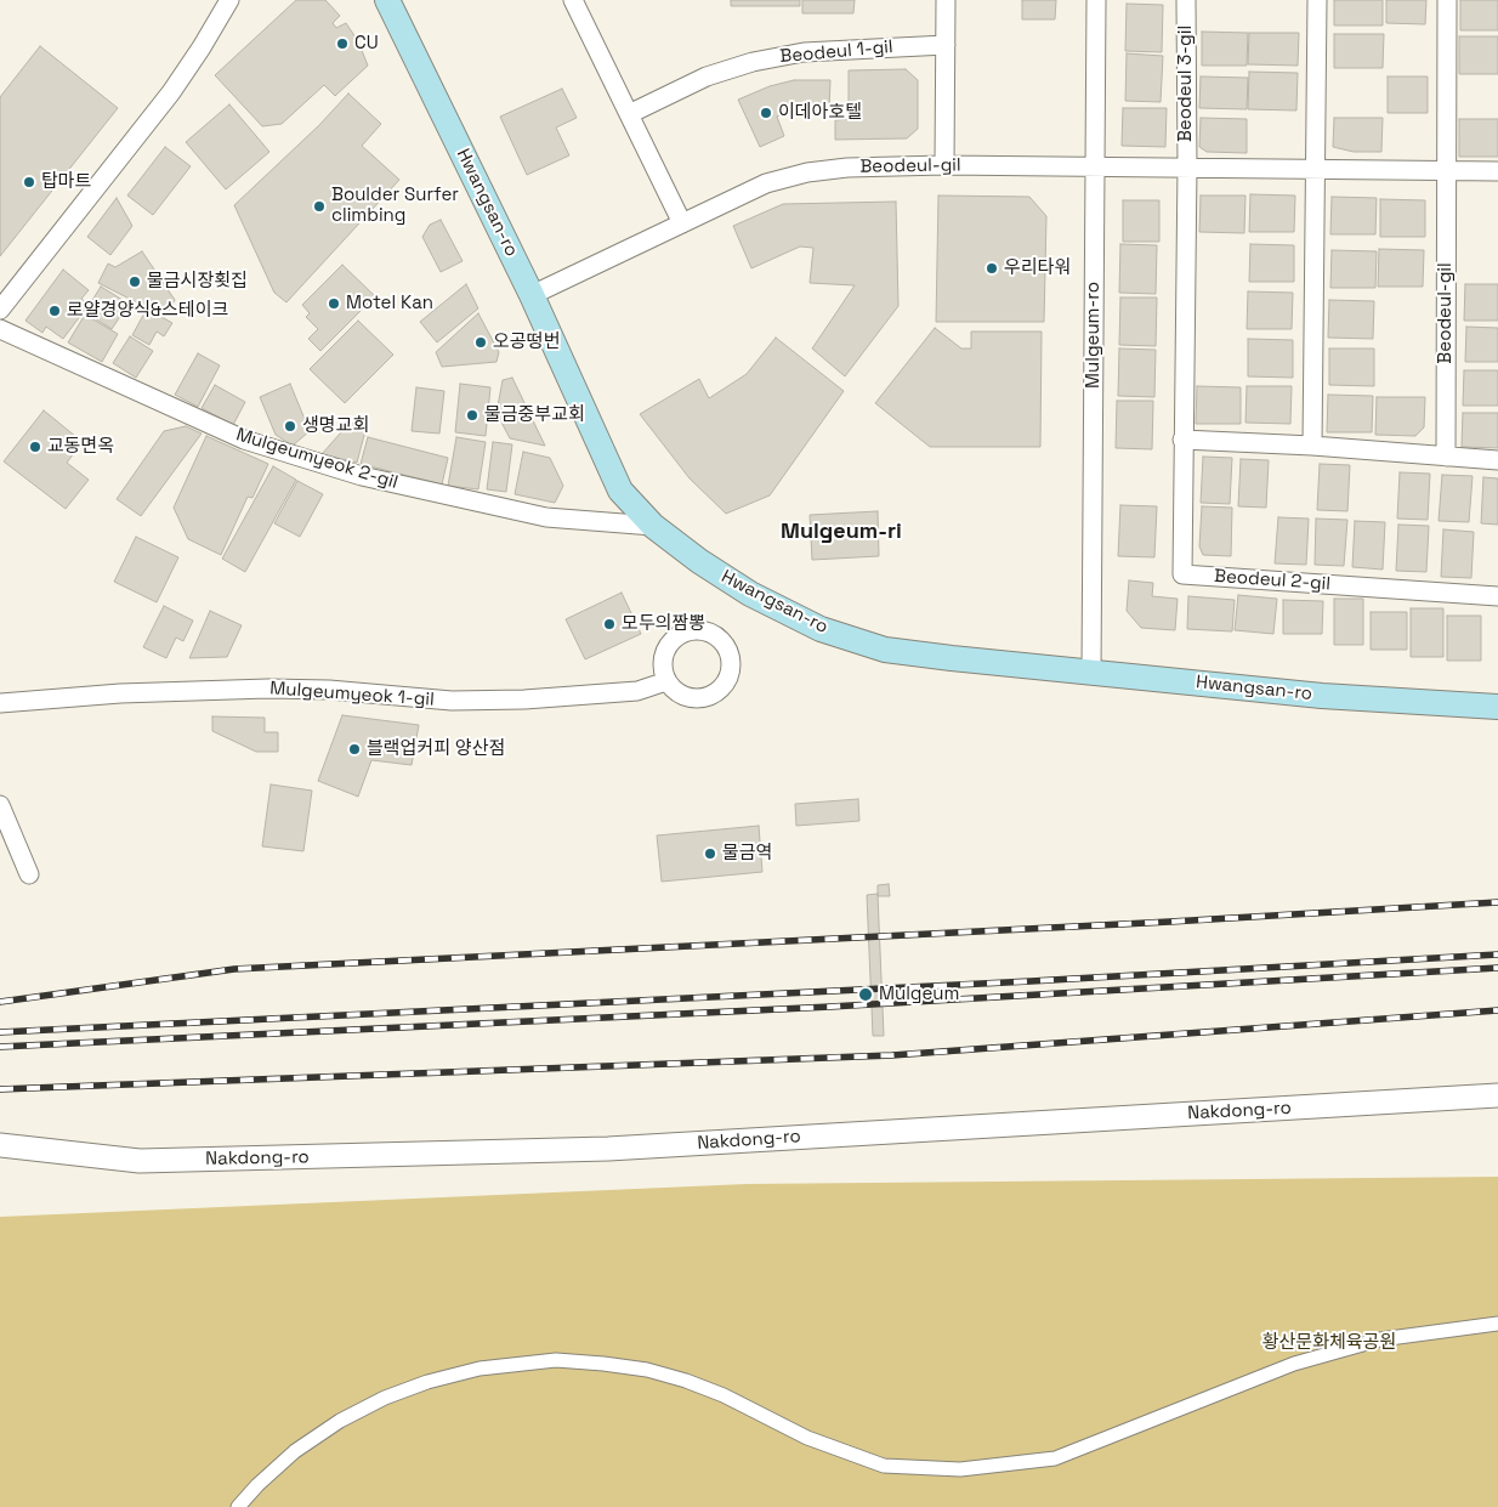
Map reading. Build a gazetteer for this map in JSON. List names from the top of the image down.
{
  "streets": {
    "main road": ["Hwangsan-ro"],
    "street": [
      "Beodeul 1-gil",
      "Beodeul 3-gil",
      "Beodeul-gil",
      "Mulgeum-ro",
      "Mulgeumyeok 2-gil",
      "Beodeul 2-gil",
      "Mulgeumyeok 1-gil",
      "Nakdong-ro"
    ]
  },
  "crossings": [
    ["Beodeul 3-gil", "Beodeul-gil"],
    ["Beodeul 3-gil", "Beodeul 2-gil"],
    ["Beodeul-gil", "Hwangsan-ro"],
    ["Beodeul-gil", "Mulgeum-ro"],
    ["Beodeul-gil", "Beodeul 2-gil"],
    ["Hwangsan-ro", "Mulgeum-ro"],
    ["Hwangsan-ro", "Mulgeumyeok 2-gil"]
  ],
  "districts": ["Mulgeum-ri"],
  "parks": ["황산문화체육공원"],
  "places": [
    "CU",
    "이데아호텔",
    "탑마트",
    "Boulder Surfer climbing",
    "우리타워",
    "물금시장횟집",
    "Motel Kan",
    "로얄경양식&스테이크",
    "오공떵번",
    "물금중부교회",
    "생명교회",
    "교동면옥",
    "모두의짬뽕",
    "블랙업커피 양산점",
    "물금역",
    "Mulgeum"
  ]
}
